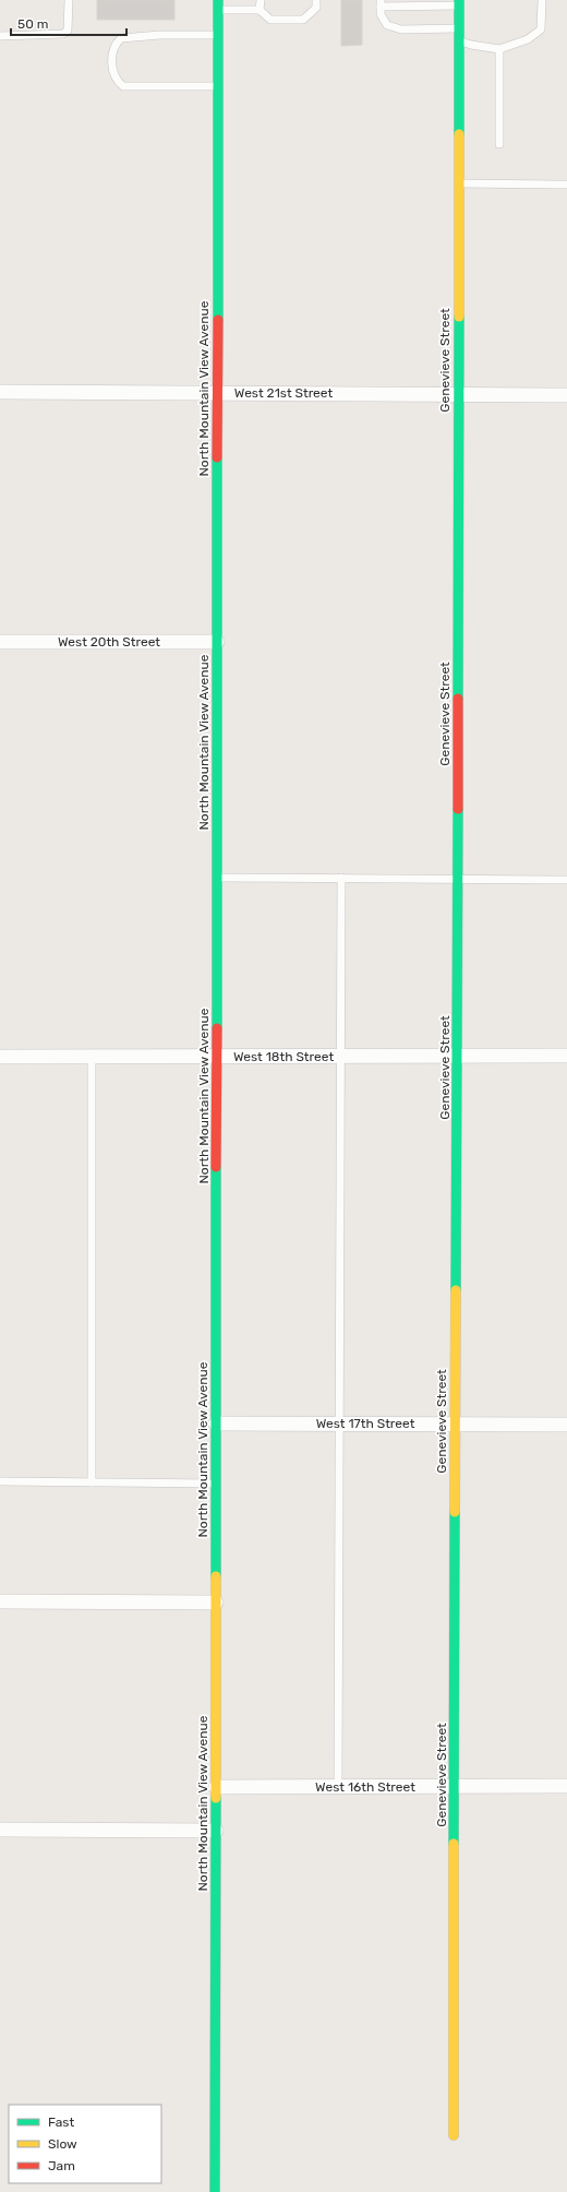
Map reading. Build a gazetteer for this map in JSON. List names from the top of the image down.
{
  "streets": {
    "street": [
      "Genevieve Street",
      "North Mountain View Avenue",
      "West 21st Street",
      "West 20th Street",
      "West 18th Street",
      "West 17th Street",
      "West 16th Street"
    ]
  },
  "crossings": [
    ["Genevieve Street", "West 21st Street"],
    ["Genevieve Street", "West 18th Street"],
    ["Genevieve Street", "West 17th Street"],
    ["Genevieve Street", "West 16th Street"],
    ["North Mountain View Avenue", "West 21st Street"],
    ["North Mountain View Avenue", "West 20th Street"],
    ["North Mountain View Avenue", "West 18th Street"],
    ["North Mountain View Avenue", "West 17th Street"],
    ["North Mountain View Avenue", "West 16th Street"]
  ],
  "legend": ["Fast", "Slow", "Jam"],
  "scale_bar": "50 m"
}
